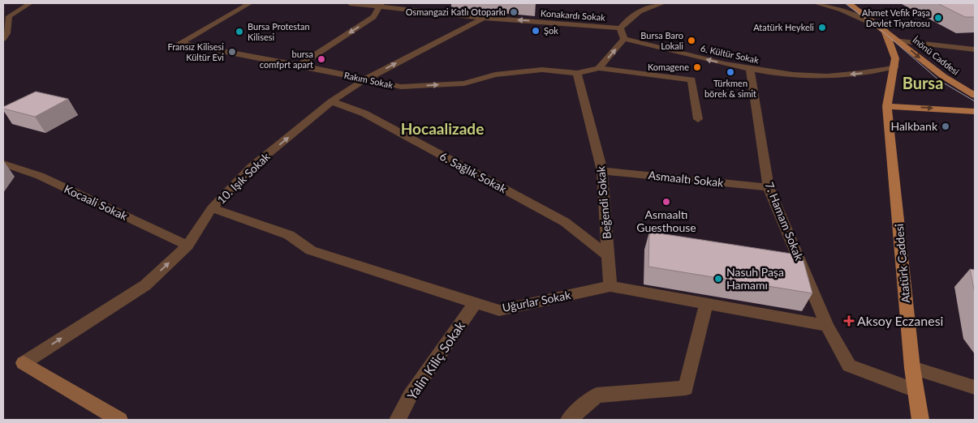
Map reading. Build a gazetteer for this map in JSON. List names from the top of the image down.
{
  "streets": {
    "main road": ["İnönü Caddesi", "Atatürk Caddesi"],
    "street": [
      "Konakardı Sokak",
      "6. Kültür Sokak",
      "Rakım Sokak",
      "6. Sağlık Sokak",
      "10. Işık Sokak",
      "Asmaaltı Sokak",
      "Kocaali Sokak",
      "Beğendi Sokak",
      "7. Hamam Sokak",
      "Uğurlar Sokak",
      "Yalin Kiliç Sokak"
    ]
  },
  "crossings": [
    ["Konakardı Sokak", "10. Işık Sokak"],
    ["6. Kültür Sokak", "7. Hamam Sokak"],
    ["6. Kültür Sokak", "Atatürk Caddesi"],
    ["İnönü Caddesi", "Atatürk Caddesi"],
    ["Rakım Sokak", "10. Işık Sokak"],
    ["Rakım Sokak", "Beğendi Sokak"],
    ["6. Sağlık Sokak", "10. Işık Sokak"],
    ["6. Sağlık Sokak", "Beğendi Sokak"],
    ["10. Işık Sokak", "Kocaali Sokak"],
    ["10. Işık Sokak", "Uğurlar Sokak"],
    ["Asmaaltı Sokak", "Beğendi Sokak"],
    ["Asmaaltı Sokak", "7. Hamam Sokak"],
    ["Beğendi Sokak", "Uğurlar Sokak"],
    ["7. Hamam Sokak", "Atatürk Caddesi"],
    ["7. Hamam Sokak", "Uğurlar Sokak"],
    ["Uğurlar Sokak", "Yalin Kiliç Sokak"]
  ],
  "one_way": [
    "Konakardı Sokak",
    "6. Kültür Sokak",
    "İnönü Caddesi",
    "10. Işık Sokak"
  ],
  "districts": ["Bursa", "Hocaalizade"],
  "places": {
    "other": [
      "Osmangazi Katlı Otoparkı",
      "Ahmet Vefik Paşa Devlet Tiyatrosu",
      "Atatürk Heykeli",
      "Şok",
      "Bursa Protestan Kilisesi",
      "Bursa Baro Lokali",
      "Fransız Kilisesi Kültür Evi",
      "bursa comfprt apart",
      "Komagene",
      "Türkmen börek & simit",
      "Halkbank",
      "Asmaaltı Guesthouse",
      "Nasuh Paşa Hamamı"
    ],
    "health": ["Aksoy Eczanesi"]
  }
}
